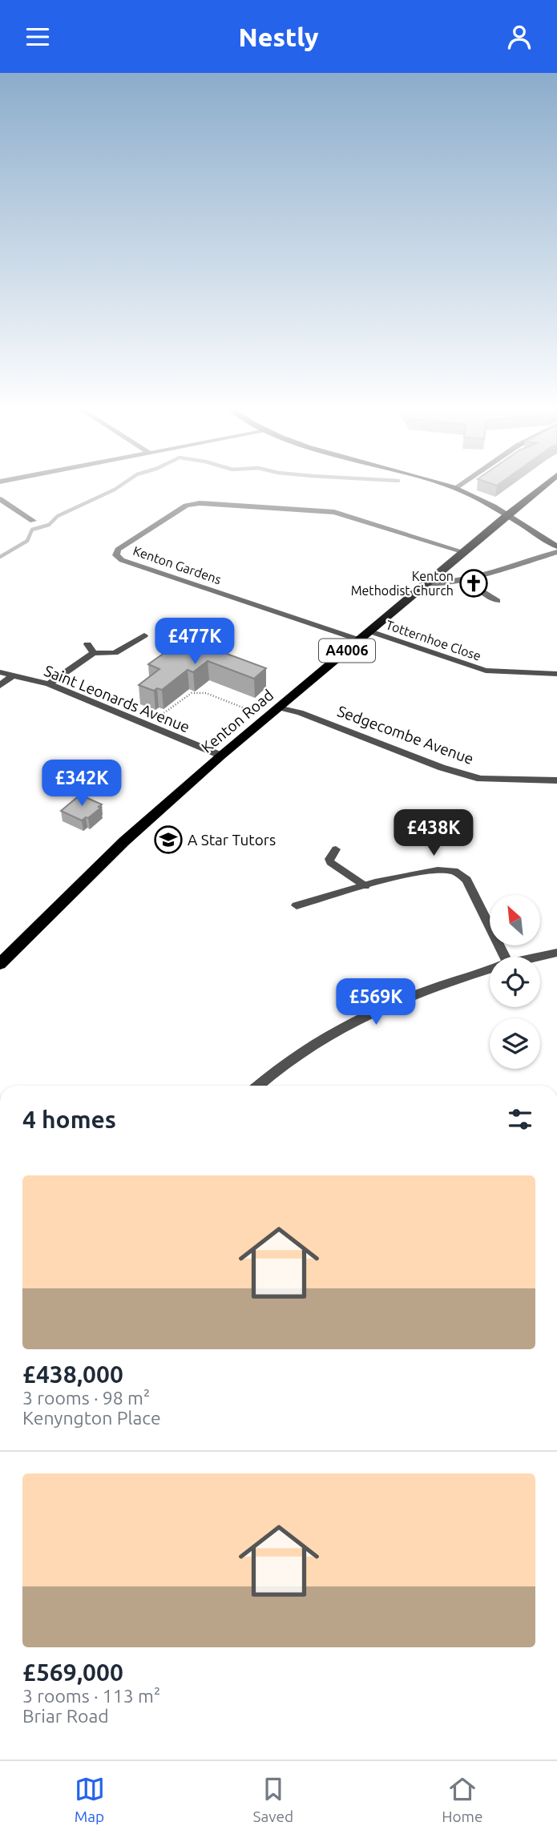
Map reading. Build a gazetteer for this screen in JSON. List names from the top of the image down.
{
  "streets": {
    "main road": ["A4006", "Kenton Road"],
    "street": [
      "Kenton Gardens",
      "Totternhoe Close",
      "Saint Leonards Avenue",
      "Sedgecombe Avenue"
    ]
  },
  "crossings": [
    ["Kenton Gardens", "Kenton Road"],
    ["Totternhoe Close", "Kenton Road"],
    ["A4006", "Kenton Road"],
    ["Saint Leonards Avenue", "Kenton Road"],
    ["Kenton Road", "Sedgecombe Avenue"]
  ],
  "places": {
    "church": ["Kenton Methodist Church"],
    "school or university": ["A Star Tutors"]
  },
  "north": "top left",
  "page": {
    "header": "Nestly",
    "price": [
      "£477K",
      "£342K",
      "£438K",
      "£569K"
    ],
    "heading": "4 homes",
    "list": [
      {
        "name": "£438,000",
        "note": "3 rooms · 98 m² · Kenyngton Place"
      },
      {
        "name": "£569,000",
        "note": "3 rooms · 113 m² · Briar Road"
      }
    ],
    "tabs": ["Map", "Saved", "Home"]
  }
}
